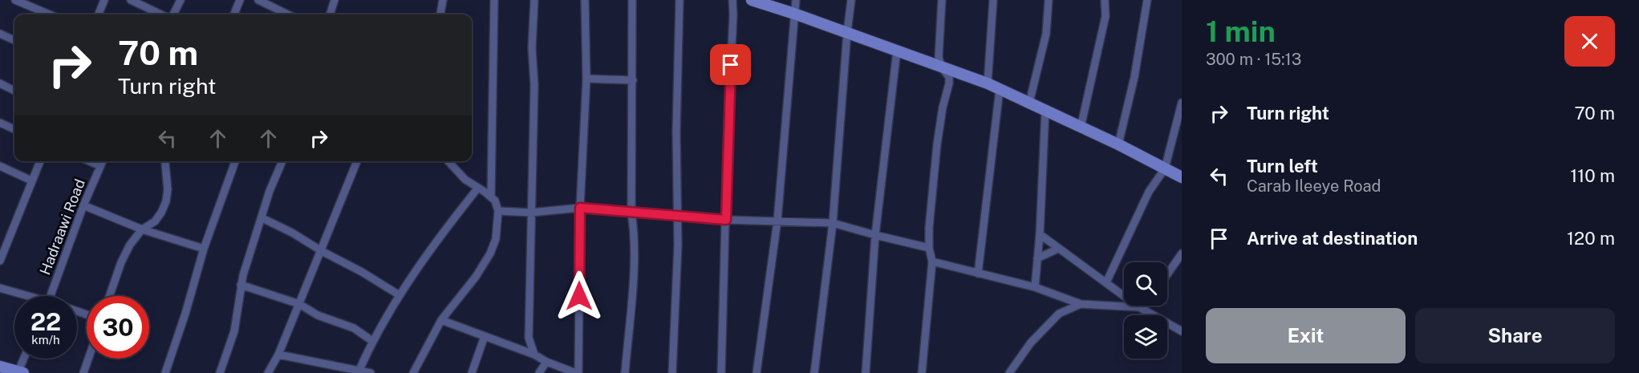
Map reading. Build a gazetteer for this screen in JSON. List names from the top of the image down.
{
  "streets": {
    "street": ["Hadraawi Road"]
  },
  "page": {
    "heading": ["1 min", "300 m · 15:13"],
    "turn": ["70 m", "Turn right"],
    "list": [
      {
        "name": "Turn right",
        "value": "70 m"
      },
      {
        "name": "Turn left",
        "note": "Carab Ileeye Road",
        "value": "110 m"
      },
      {
        "name": "Arrive at destination",
        "value": "120 m"
      }
    ],
    "speed": "22 km/h",
    "limit": "30",
    "buttons": ["Exit", "Share"]
  }
}
